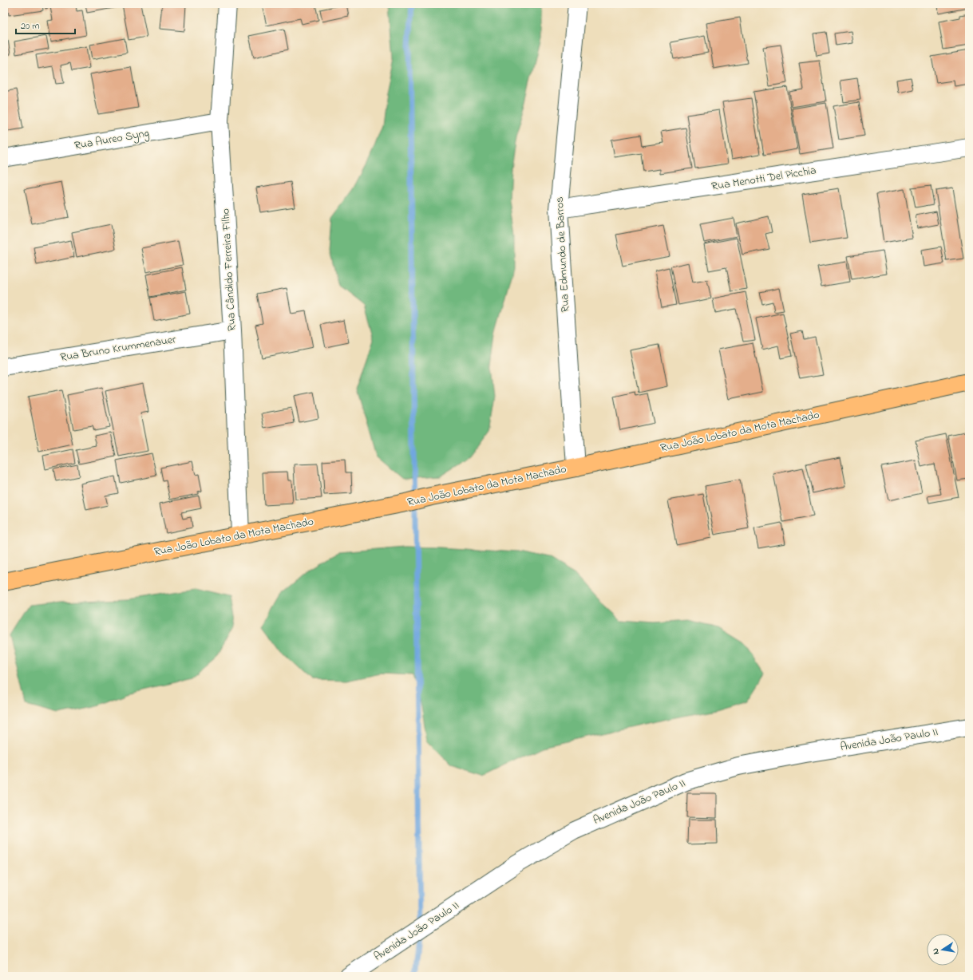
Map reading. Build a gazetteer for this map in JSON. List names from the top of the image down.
{
  "streets": {
    "main road": ["Rua João Lobato da Mota Machado"],
    "street": [
      "Rua Aureo Syng",
      "Rua Menotti Del Picchia",
      "Rua Edmundo de Barros",
      "Rua Cândido Ferreira Filho",
      "Rua Bruno Krummenauer",
      "Avenida João Paulo II"
    ]
  },
  "crossings": [
    ["Rua Aureo Syng", "Rua Cândido Ferreira Filho"],
    ["Rua Menotti Del Picchia", "Rua Edmundo de Barros"],
    ["Rua Edmundo de Barros", "Rua João Lobato da Mota Machado"],
    ["Rua Cândido Ferreira Filho", "Rua Bruno Krummenauer"],
    ["Rua Cândido Ferreira Filho", "Rua João Lobato da Mota Machado"]
  ],
  "scale_bar": "20 m",
  "north": "left"
}
